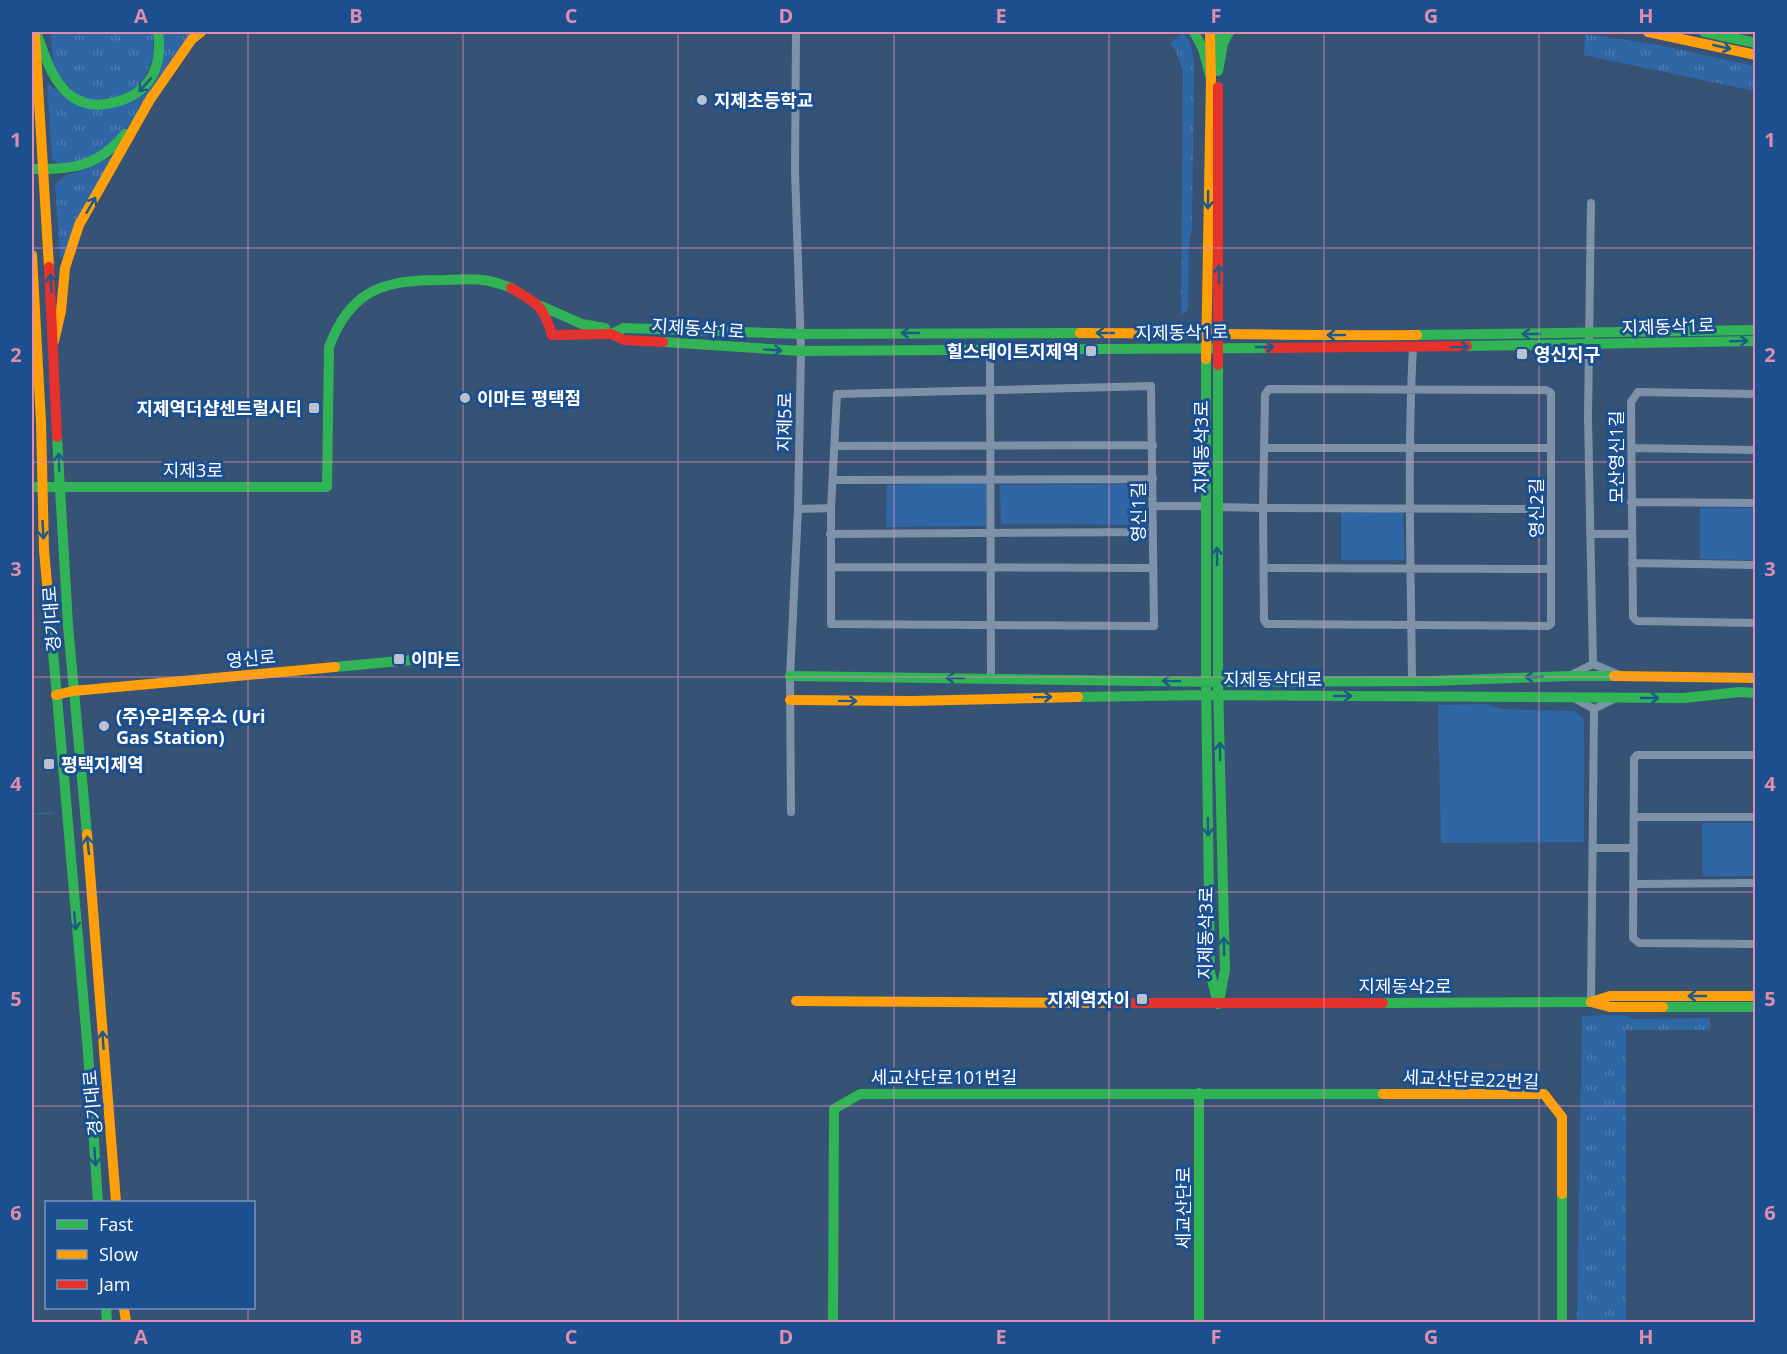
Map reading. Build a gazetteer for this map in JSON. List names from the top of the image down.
{
  "streets": {
    "main road": [
      "지제동삭1로",
      "지제동삭3로",
      "지제3로",
      "경기대로",
      "영신로",
      "지제동삭대로",
      "지제동삭2로",
      "세교산단로101번길",
      "세교산단로22번길",
      "세교산단로"
    ],
    "street": [
      "지제5로",
      "모산영신1길",
      "영신2길",
      "영신1길"
    ]
  },
  "crossings": [
    ["지제동삭1로", "지제5로"],
    ["지제동삭1로", "지제동삭3로"],
    ["지제동삭1로", "지제3로"],
    ["지제5로", "지제동삭대로"],
    ["지제동삭3로", "지제동삭대로"],
    ["지제동삭3로", "지제동삭2로"],
    ["지제3로", "경기대로"],
    ["경기대로", "영신로"],
    ["세교산단로101번길", "세교산단로22번길"],
    ["세교산단로101번길", "세교산단로"],
    ["세교산단로22번길", "세교산단로"]
  ],
  "places": {
    "other": ["지제초등학교", "이마트 평택점", "(주)우리주유소 (Uri Gas Station)"],
    "transit": [
      "힐스테이트지제역",
      "영신지구",
      "지제역더샵센트럴시티",
      "이마트",
      "평택지제역",
      "지제역자이"
    ]
  },
  "legend": ["Fast", "Slow", "Jam"],
  "grid": {
    "columns": [
      "A",
      "B",
      "C",
      "D",
      "E",
      "F",
      "G",
      "H"
    ],
    "rows": [
      "1",
      "2",
      "3",
      "4",
      "5",
      "6"
    ]
  }
}
